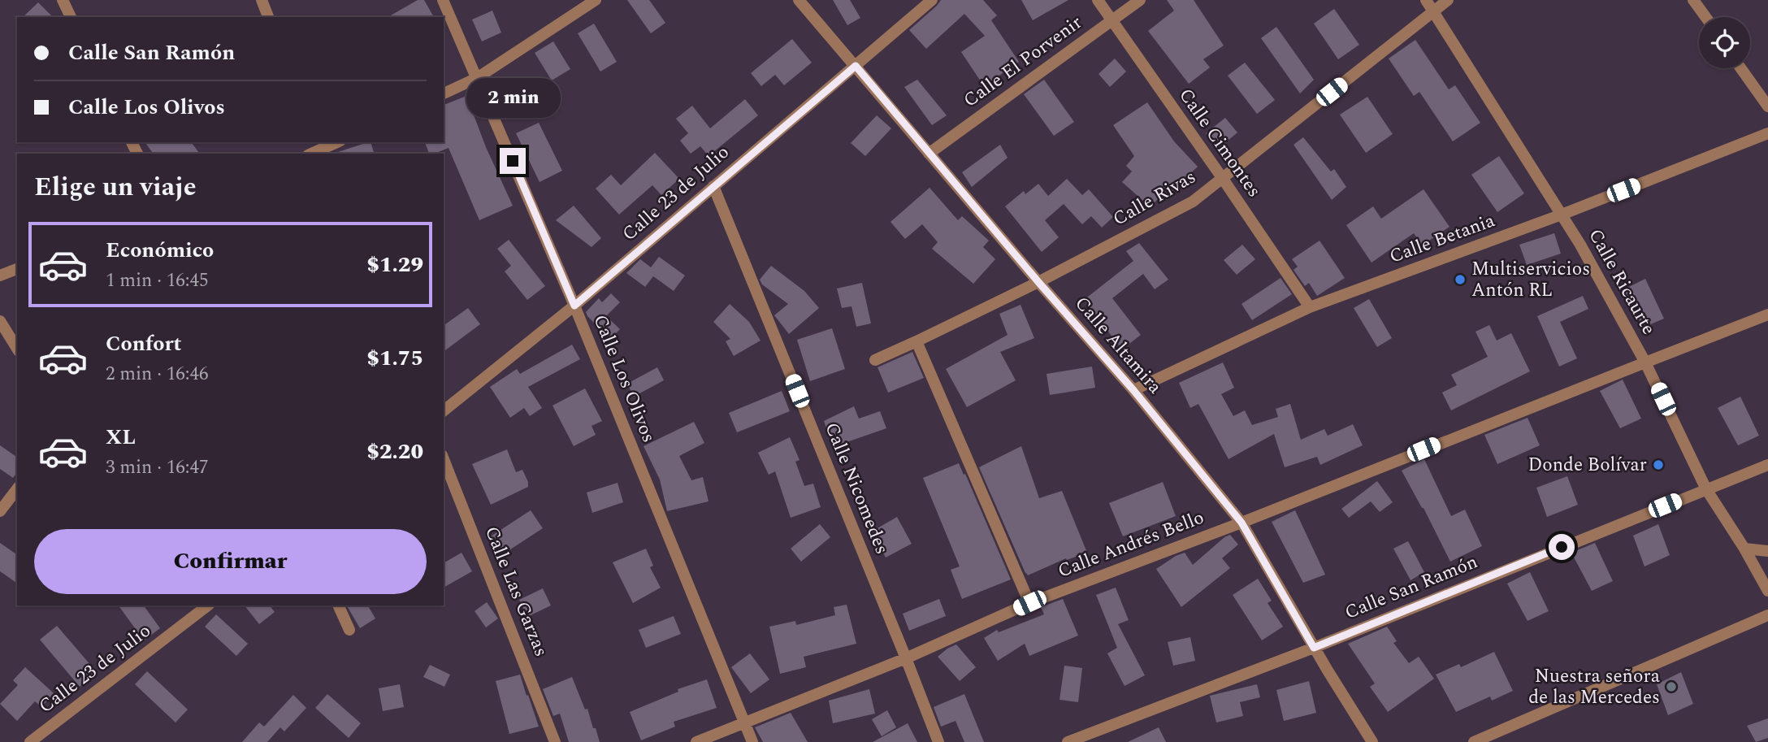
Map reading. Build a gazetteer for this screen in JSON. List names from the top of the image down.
{
  "streets": {
    "street": [
      "Calle El Porvenir",
      "Calle Cimontes",
      "Calle 23 de Julio",
      "Calle Rivas",
      "Calle Betania",
      "Calle Ricaurte",
      "Calle Altamira",
      "Calle Los Olivos",
      "Calle Nicomedes",
      "Calle Andrés Bello",
      "Calle San Ramón",
      "Calle Las Garzas"
    ]
  },
  "crossings": [
    ["Calle El Porvenir", "Calle Cimontes"],
    ["Calle El Porvenir", "Calle Altamira"],
    ["Calle Cimontes", "Calle Rivas"],
    ["Calle Cimontes", "Calle Betania"],
    ["Calle 23 de Julio", "Calle Altamira"],
    ["Calle 23 de Julio", "Calle Los Olivos"],
    ["Calle 23 de Julio", "Calle Nicomedes"],
    ["Calle Rivas", "Calle Ricaurte"],
    ["Calle Rivas", "Calle Altamira"],
    ["Calle Betania", "Calle Ricaurte"],
    ["Calle Betania", "Calle Altamira"],
    ["Calle Ricaurte", "Calle Andrés Bello"],
    ["Calle Ricaurte", "Calle San Ramón"],
    ["Calle Altamira", "Calle Andrés Bello"],
    ["Calle Altamira", "Calle San Ramón"],
    ["Calle Los Olivos", "Calle Andrés Bello"],
    ["Calle Nicomedes", "Calle Andrés Bello"]
  ],
  "places": ["Multiservicios Antón RL", "Donde Bolívar", "Nuestra señora de las Mercedes"],
  "page": {
    "banner": ["Calle San Ramón", "Calle Los Olivos"],
    "bubble": "2 min",
    "heading": "Elige un viaje",
    "list": [
      {
        "name": "Económico",
        "note": "1 min · 16:45",
        "value": "$1.29"
      },
      {
        "name": "Confort",
        "note": "2 min · 16:46",
        "value": "$1.75"
      },
      {
        "name": "XL",
        "note": "3 min · 16:47",
        "value": "$2.20"
      }
    ],
    "buttons": "Confirmar"
  }
}
